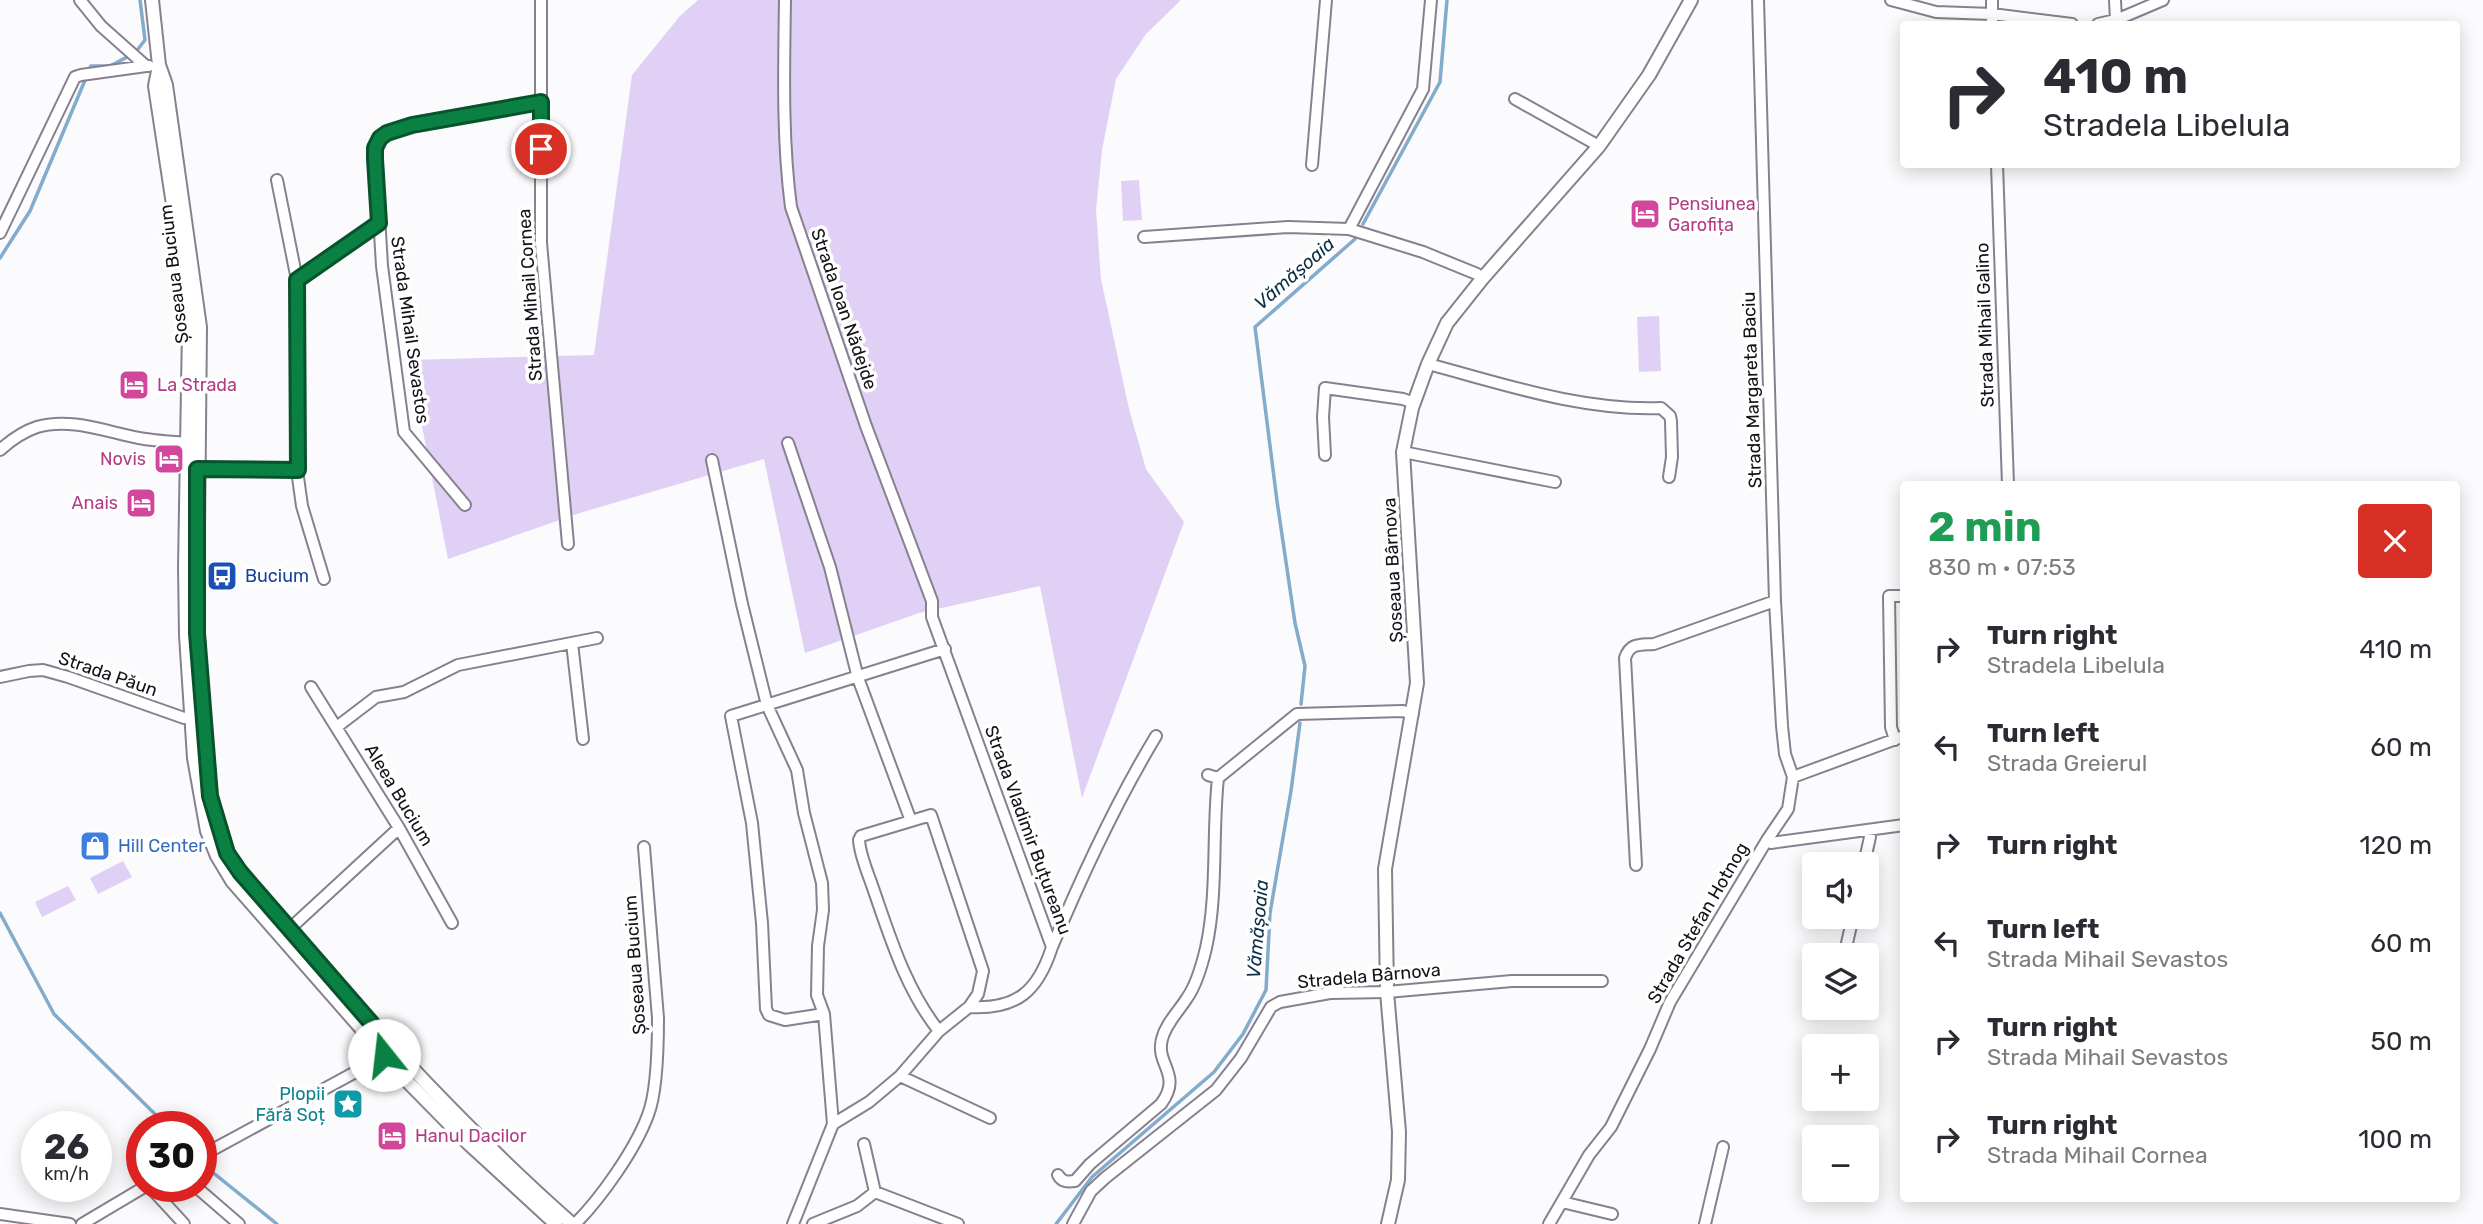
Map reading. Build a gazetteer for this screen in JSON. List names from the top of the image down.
{
  "streets": {
    "main road": ["Șoseaua Bucium", "Șoseaua Bârnova"],
    "street": [
      "Strada Mihail Cornea",
      "Strada Ioan Nădejde",
      "Strada Mihail Galino",
      "Strada Mihail Sevastos",
      "Strada Margareta Baciu",
      "Strada Păun",
      "Aleea Bucium",
      "Strada Vladimir Buțureanu",
      "Strada Stefan Hotnog",
      "Stradela Bârnova"
    ]
  },
  "crossings": [
    ["Șoseaua Bucium", "Strada Păun"],
    ["Strada Mihail Cornea", "Strada Mihail Sevastos"],
    ["Strada Ioan Nădejde", "Strada Vladimir Buțureanu"],
    ["Strada Margareta Baciu", "Strada Stefan Hotnog"],
    ["Șoseaua Bârnova", "Stradela Bârnova"]
  ],
  "water": ["Vămășoaia"],
  "places": {
    "hotel": [
      "Pensiunea Garofița",
      "La Strada",
      "Novis",
      "Anais",
      "Hanul Dacilor"
    ],
    "bus stop": ["Bucium"],
    "shop": ["Hill Center"],
    "place": ["Plopii Fără Soț"]
  },
  "page": {
    "turn": ["410 m", "Stradela Libelula"],
    "heading": ["2 min", "830 m · 07:53"],
    "list": [
      {
        "name": "Turn right",
        "note": "Stradela Libelula",
        "value": "410 m"
      },
      {
        "name": "Turn left",
        "note": "Strada Greierul",
        "value": "60 m"
      },
      {
        "name": "Turn right",
        "value": "120 m"
      },
      {
        "name": "Turn left",
        "note": "Strada Mihail Sevastos",
        "value": "60 m"
      },
      {
        "name": "Turn right",
        "note": "Strada Mihail Sevastos",
        "value": "50 m"
      },
      {
        "name": "Turn right",
        "note": "Strada Mihail Cornea",
        "value": "100 m"
      }
    ],
    "map_buttons": ["+", "−"],
    "speed": "26 km/h",
    "limit": "30"
  }
}
